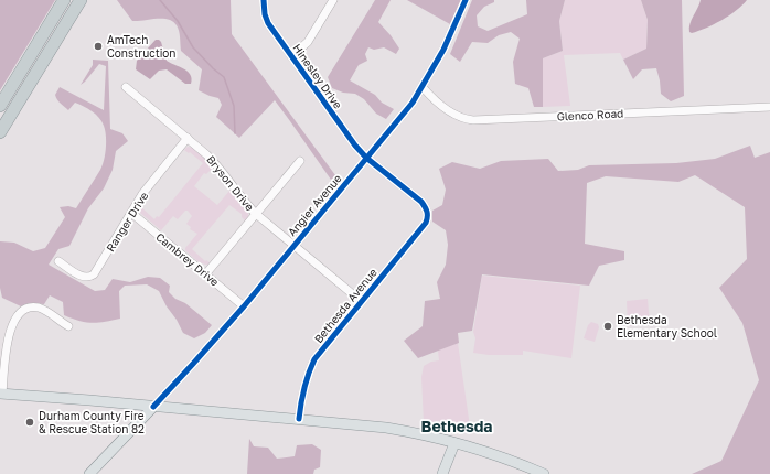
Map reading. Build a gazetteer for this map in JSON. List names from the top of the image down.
{
  "streets": {
    "main road": ["Angier Avenue"],
    "street": [
      "Hinesley Drive",
      "Glenco Road",
      "Bryson Drive",
      "Ranger Drive",
      "Cambrey Drive",
      "Bethesda Avenue"
    ]
  },
  "crossings": [
    ["Hinesley Drive", "Angier Avenue"],
    ["Hinesley Drive", "Bethesda Avenue"],
    ["Glenco Road", "Angier Avenue"],
    ["Bryson Drive", "Angier Avenue"],
    ["Bryson Drive", "Ranger Drive"],
    ["Bryson Drive", "Bethesda Avenue"],
    ["Angier Avenue", "Cambrey Drive"],
    ["Ranger Drive", "Cambrey Drive"]
  ],
  "districts": ["Bethesda"],
  "places": ["AmTech Construction", "Bethesda Elementary School", "Durham County Fire & Rescue Station 82"]
}
